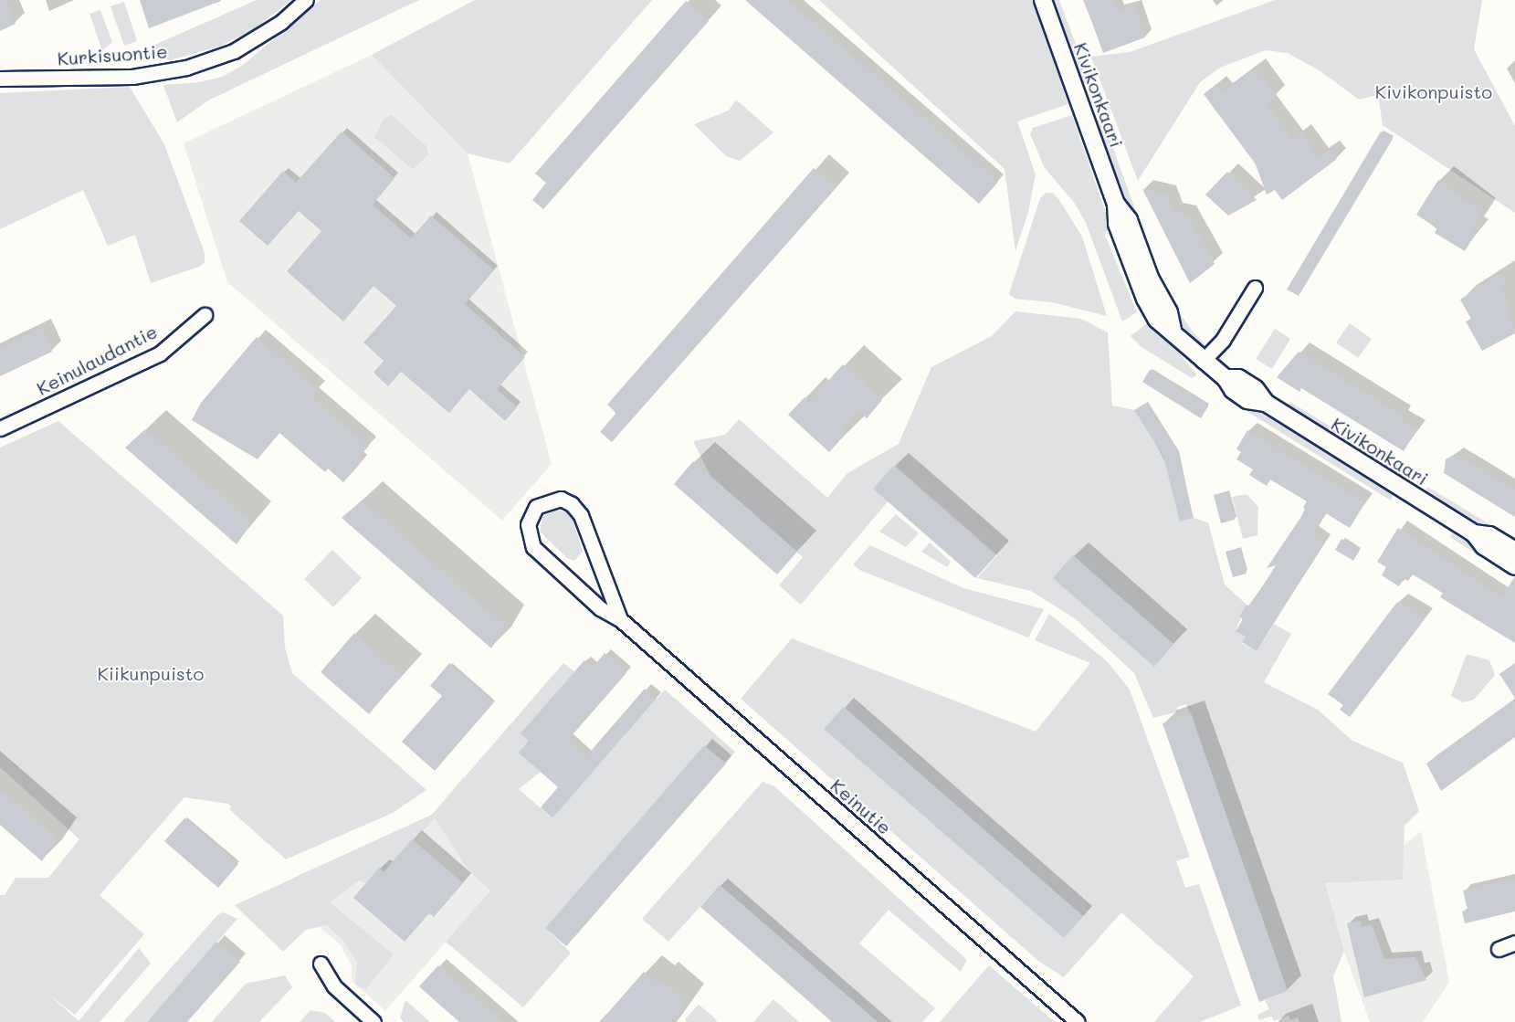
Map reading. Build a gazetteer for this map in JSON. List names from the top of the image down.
{
  "streets": {
    "street": [
      "Kurkisuontie",
      "Kivikonkaari",
      "Keinulaudantie",
      "Keinutie"
    ]
  },
  "parks": ["Kivikonpuisto", "Kiikunpuisto"]
}
